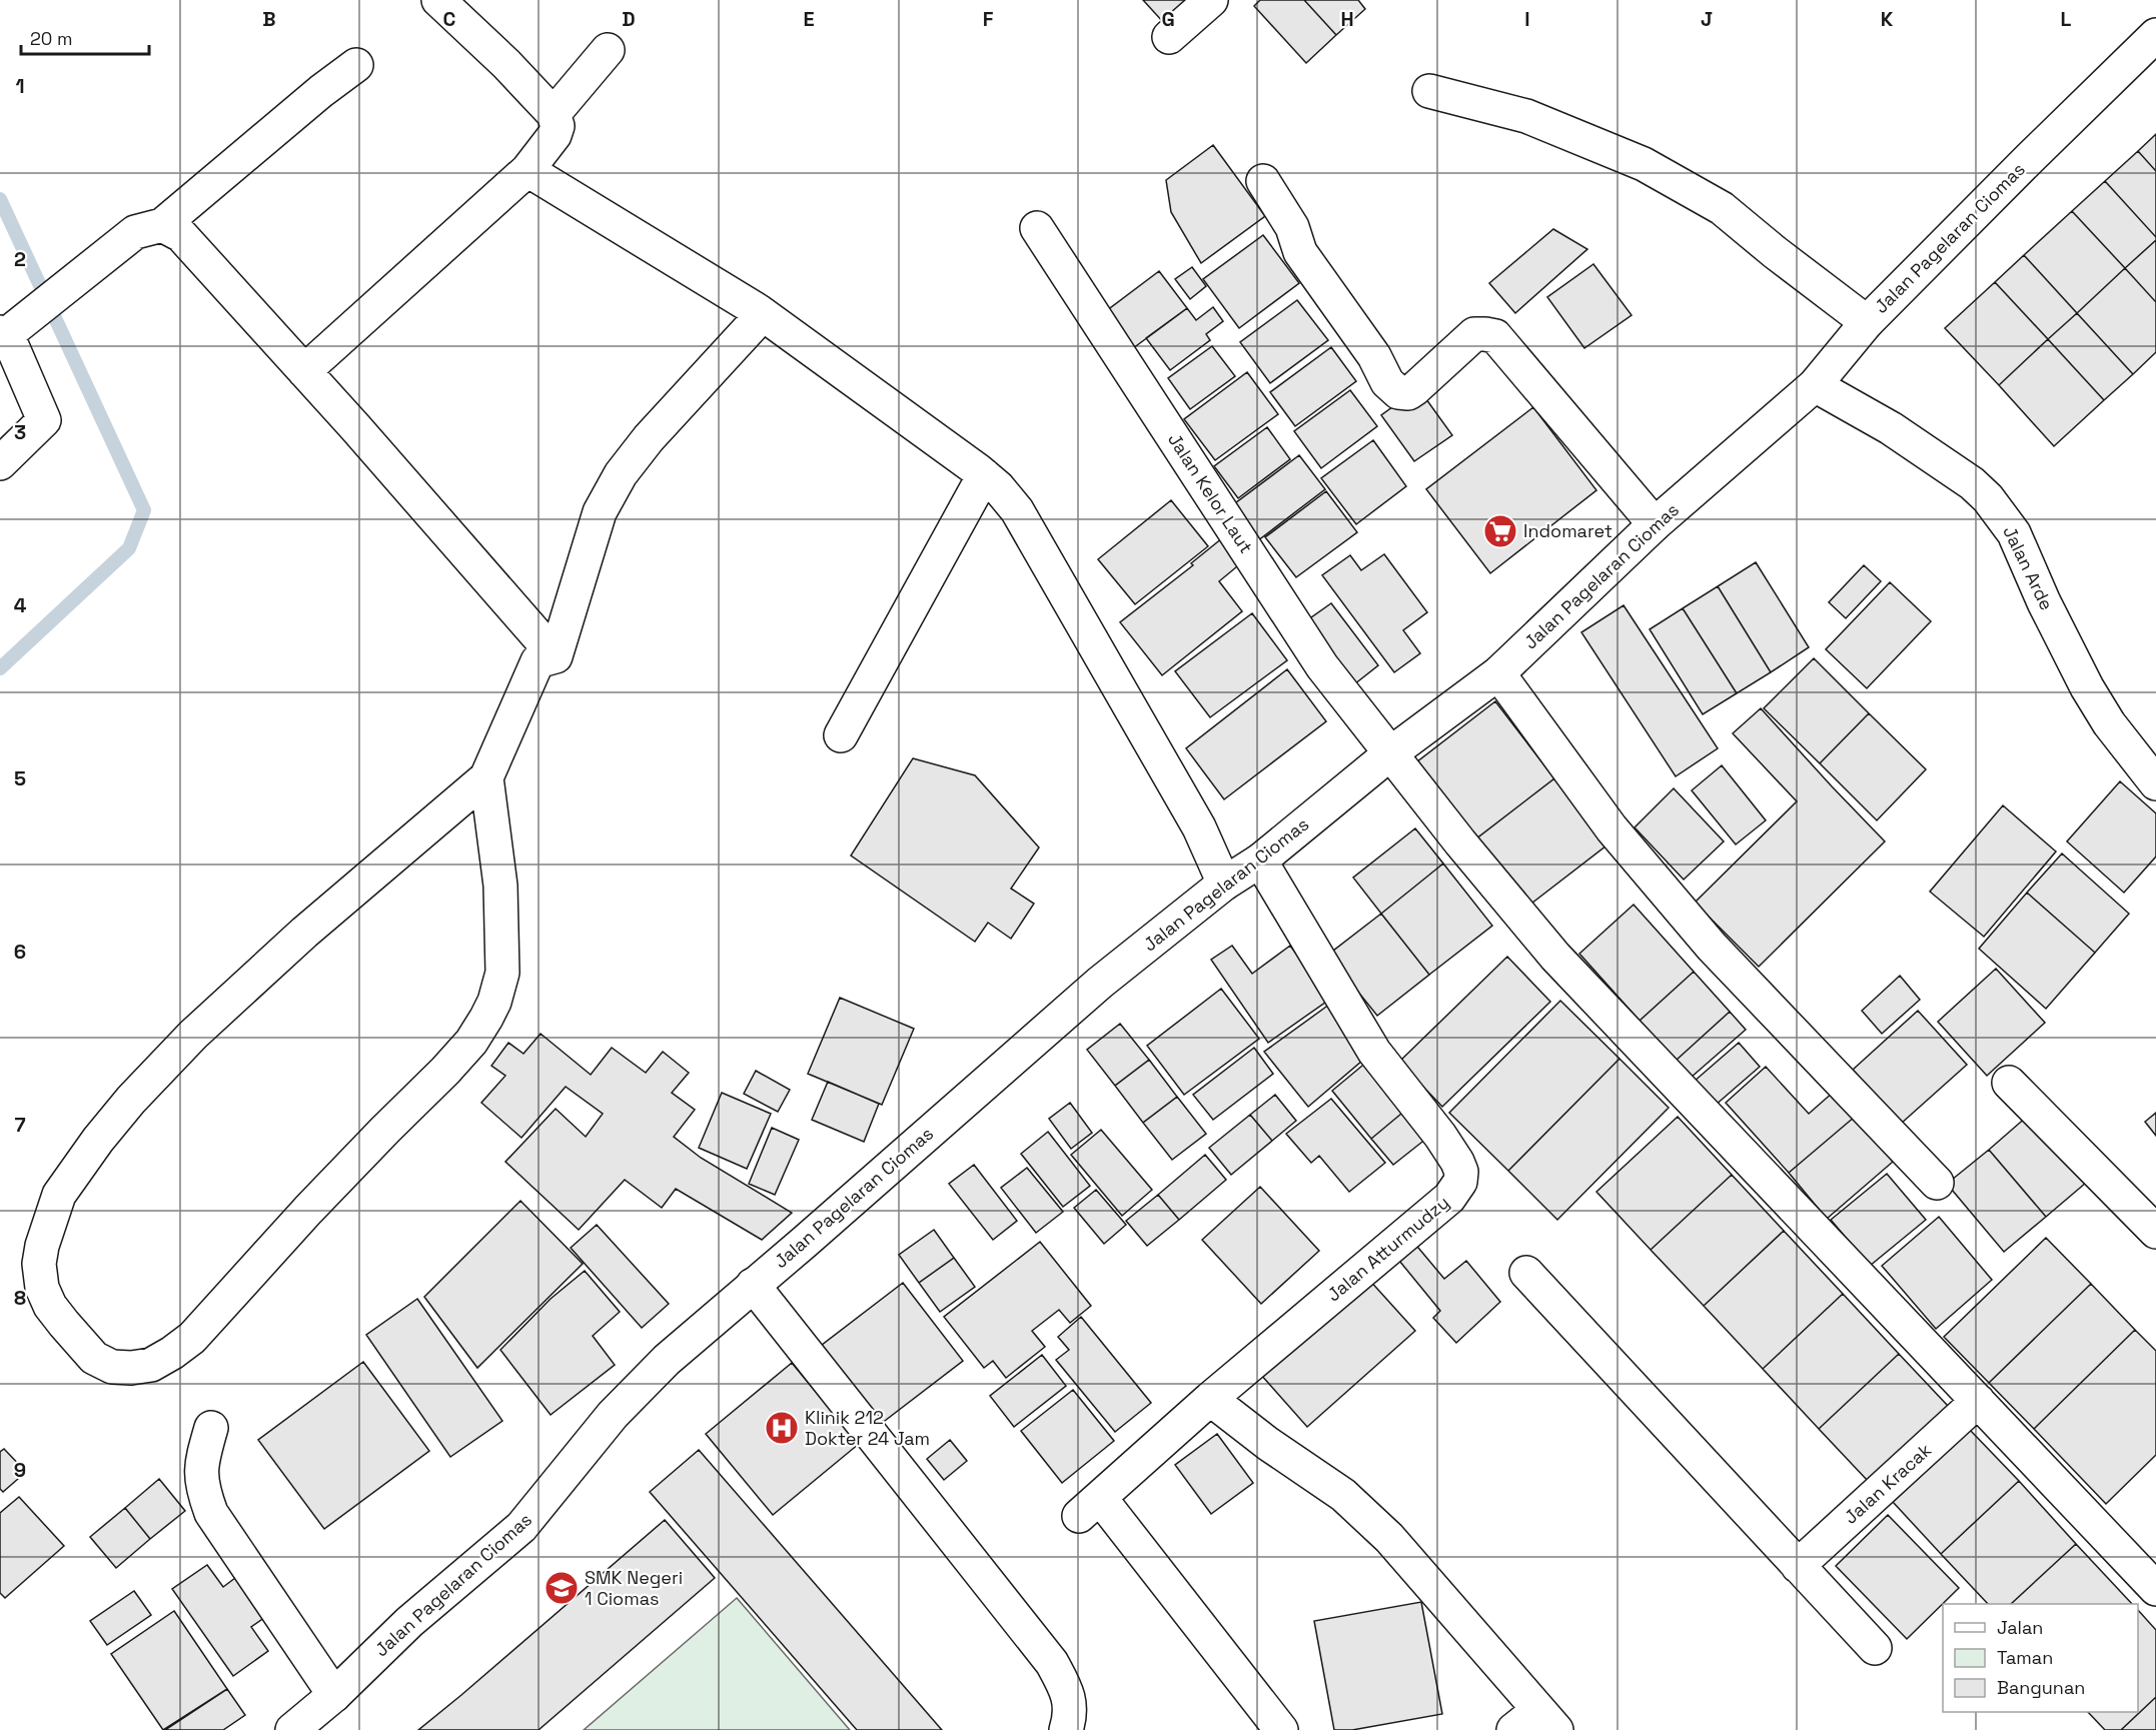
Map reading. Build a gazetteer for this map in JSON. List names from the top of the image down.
{
  "streets": {
    "street": [
      "Jalan Pagelaran Ciomas",
      "Jalan Kelor Laut",
      "Jalan Arde",
      "Jalan Atturmudzy",
      "Jalan Kracak"
    ]
  },
  "crossings": [
    ["Jalan Pagelaran Ciomas", "Jalan Kelor Laut"],
    ["Jalan Pagelaran Ciomas", "Jalan Arde"],
    ["Jalan Pagelaran Ciomas", "Jalan Atturmudzy"],
    ["Jalan Kelor Laut", "Jalan Kracak"]
  ],
  "places": {
    "supermarket": ["Indomaret"],
    "hospital": ["Klinik 212 Dokter 24 Jam"],
    "school or university": ["SMK Negeri 1 Ciomas"]
  },
  "legend": ["Jalan", "Taman", "Bangunan"],
  "scale_bar": "20 m",
  "grid": {
    "columns": [
      "B",
      "C",
      "D",
      "E",
      "F",
      "G",
      "H",
      "I",
      "J",
      "K",
      "L"
    ],
    "rows": [
      "1",
      "2",
      "3",
      "4",
      "5",
      "6",
      "7",
      "8",
      "9"
    ]
  }
}
